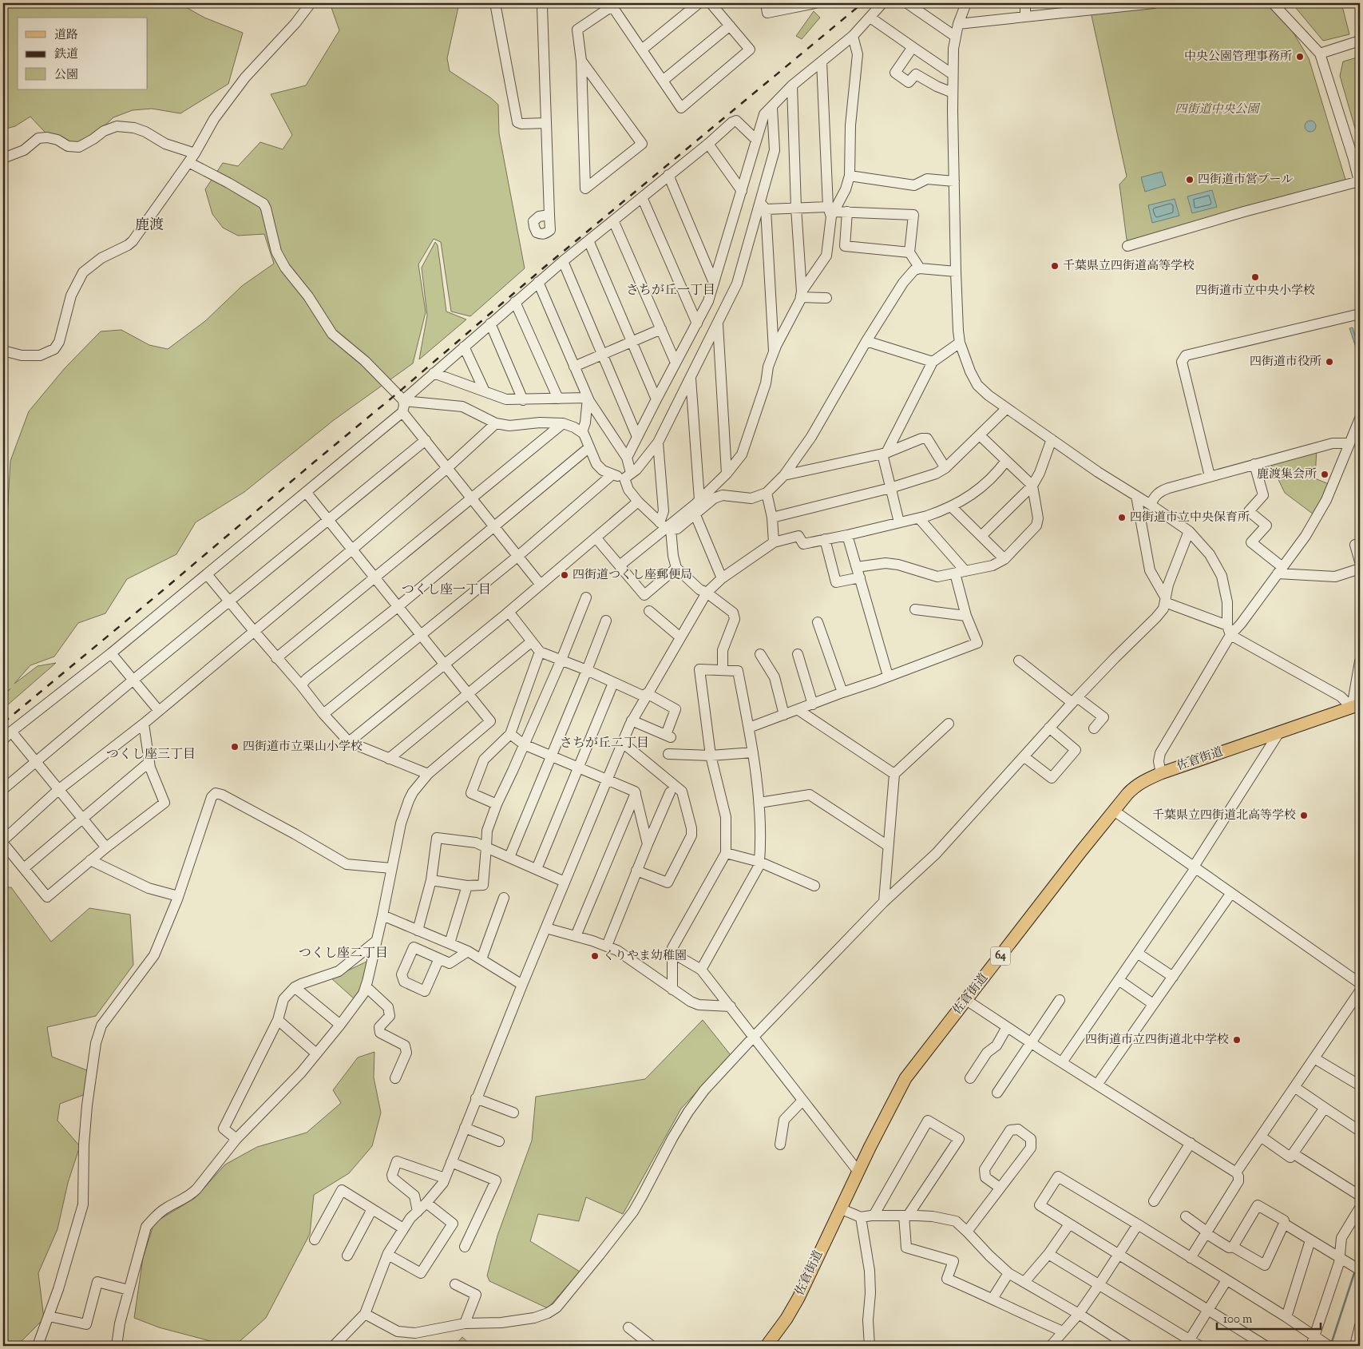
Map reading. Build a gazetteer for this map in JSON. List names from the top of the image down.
{
  "streets": {
    "main road": ["佐倉街道", "64"]
  },
  "districts": [
    "鹿渡",
    "さちが丘一丁目",
    "つくし座一丁目",
    "さちが丘二丁目",
    "つくし座三丁目",
    "つくし座二丁目"
  ],
  "parks": ["四街道中央公園"],
  "places": [
    "中央公園管理事務所",
    "四街道市営プール",
    "千葉県立四街道高等学校",
    "四街道市立中央小学校",
    "四街道市役所",
    "鹿渡集会所",
    "四街道市立中央保育所",
    "四街道つくし座郵便局",
    "四街道市立栗山小学校",
    "千葉県立四街道北高等学校",
    "くりやま幼稚園",
    "四街道市立四街道北中学校"
  ],
  "legend": ["道路", "鉄道", "公園"],
  "scale_bar": "100 m"
}
